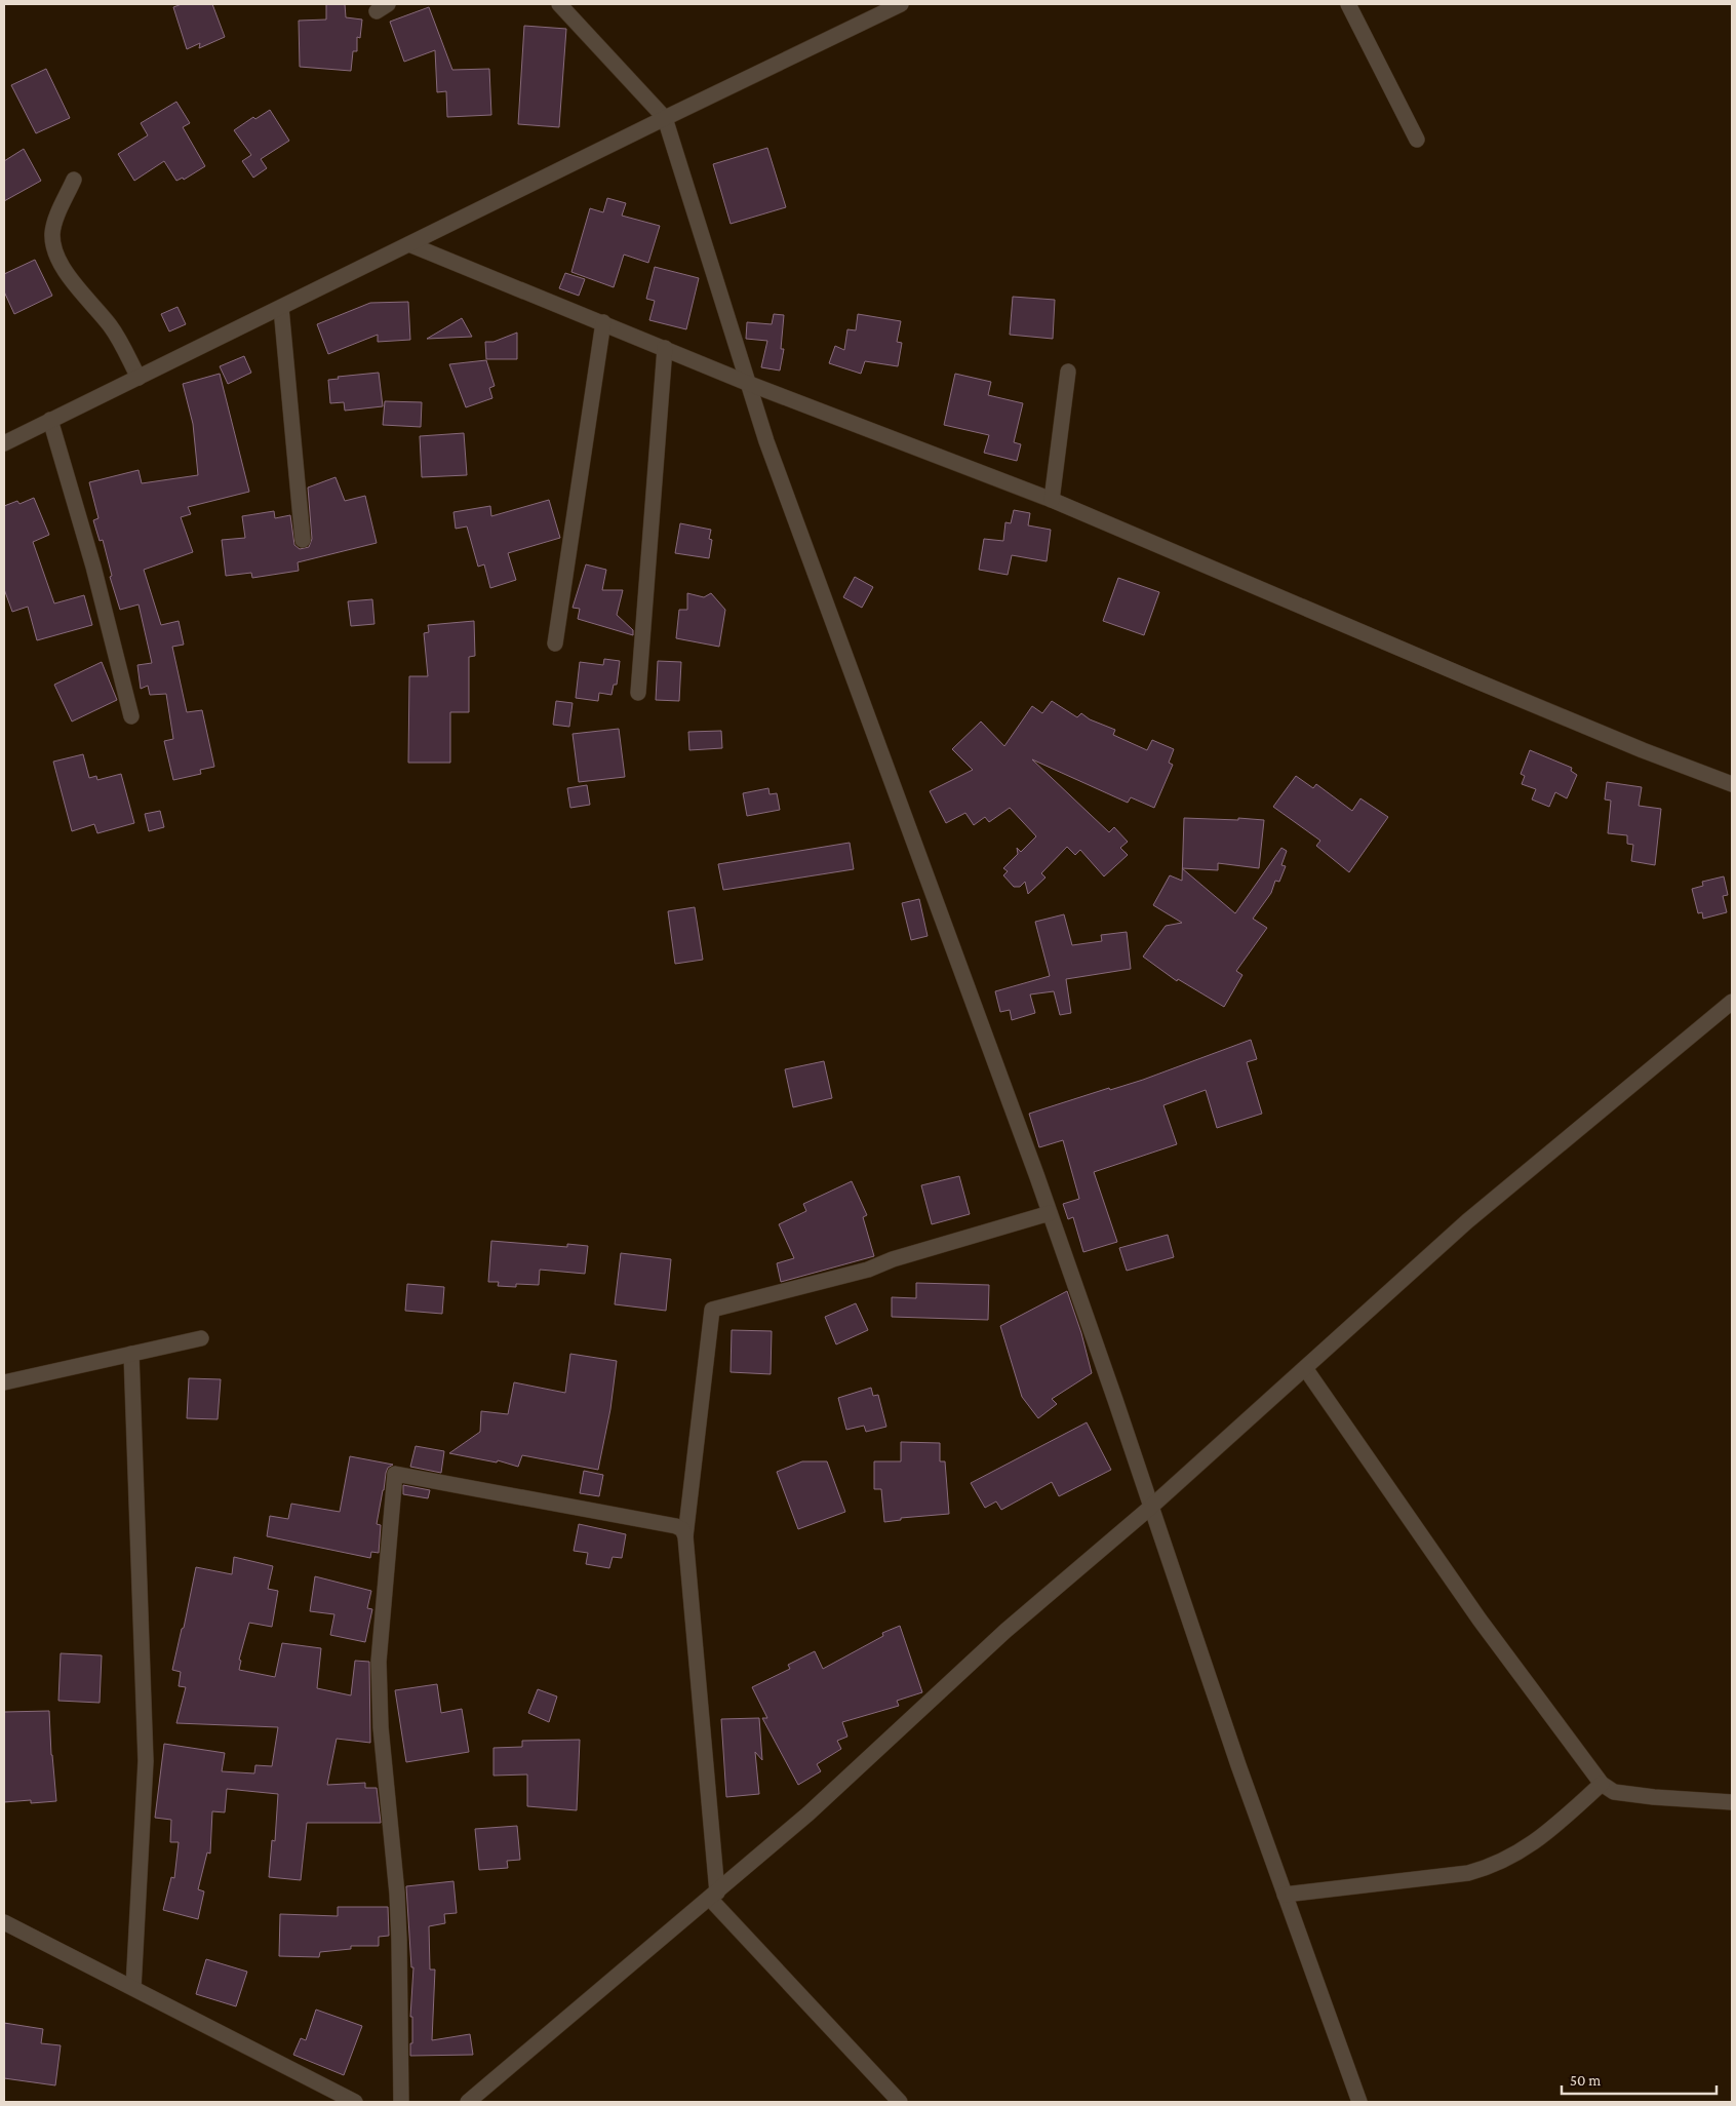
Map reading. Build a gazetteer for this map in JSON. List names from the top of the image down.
{
  "scale_bar": "50 m"
}
